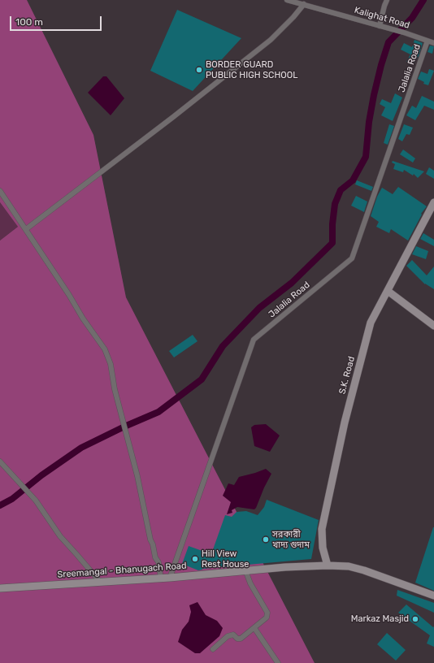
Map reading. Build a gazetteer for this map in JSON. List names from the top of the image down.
{
  "streets": {
    "main road": ["S.K. Road", "Sreemangal - Bhanugach Road"],
    "street": ["Kalighat Road", "Jalalia Road"]
  },
  "crossings": [
    ["Kalighat Road", "Jalalia Road"],
    ["Jalalia Road", "Sreemangal - Bhanugach Road"],
    ["S.K. Road", "Sreemangal - Bhanugach Road"]
  ],
  "places": [
    "BORDER GUARD PUBLIC HIGH SCHOOL",
    "সরকারী খাদ্য গুদাম",
    "Hill View Rest House",
    "Markaz Masjid"
  ],
  "scale_bar": "100 m"
}
